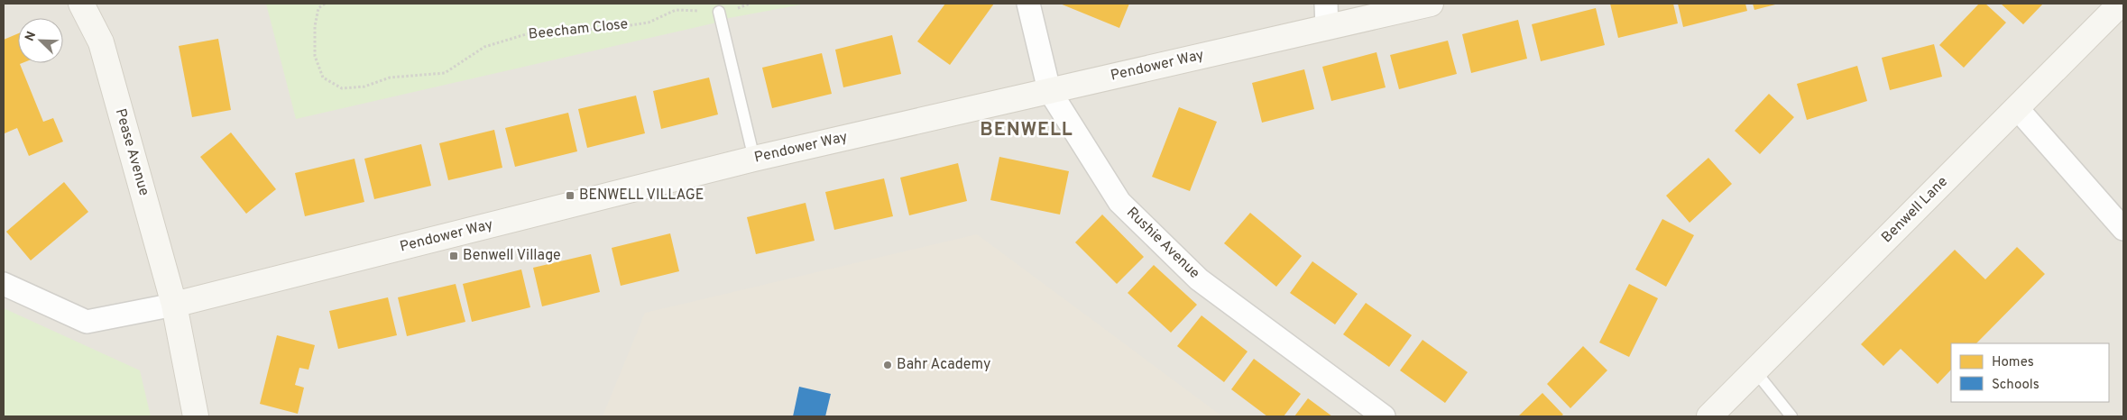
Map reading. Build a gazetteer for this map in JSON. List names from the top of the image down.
{
  "streets": {
    "street": [
      "Pendower Way",
      "Pease Avenue",
      "Benwell Lane",
      "Rushie Avenue"
    ],
    "path": ["Beecham Close"]
  },
  "crossings": [
    ["Pendower Way", "Pease Avenue"],
    ["Pendower Way", "Rushie Avenue"]
  ],
  "districts": ["BENWELL"],
  "places": {
    "transit": ["BENWELL VILLAGE", "Benwell Village"],
    "other": ["Bahr Academy"]
  },
  "legend": ["Homes", "Schools"],
  "north": "top left"
}
